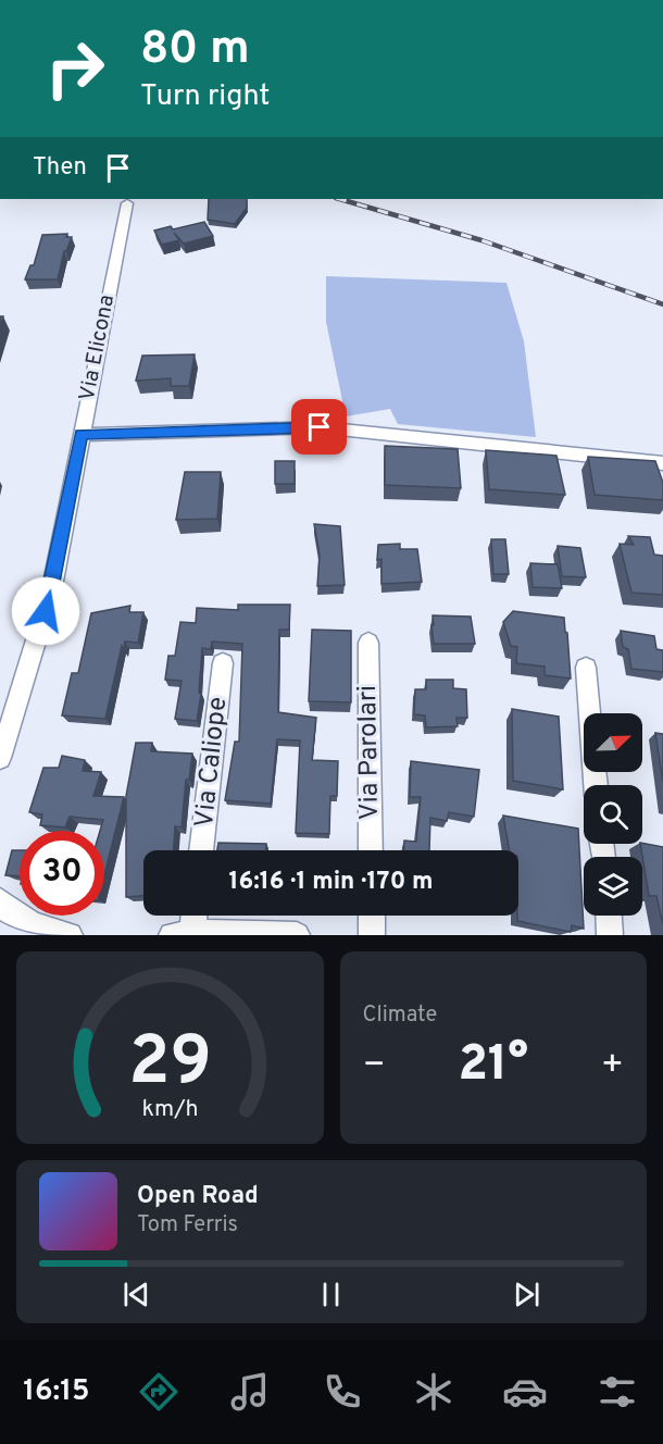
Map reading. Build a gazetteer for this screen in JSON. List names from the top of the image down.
{
  "streets": {
    "street": ["Via Elicona", "Via Parolari", "Via Caliope"]
  },
  "north": "top right",
  "page": {
    "turn": ["80 m", "Turn right"],
    "then": "Then",
    "limit": "30",
    "trip": "16:16 · 1 min · 170 m",
    "tile": "Climate",
    "heat": ["−", "21°", "+"],
    "song": ["Open Road", "Tom Ferris"],
    "tabs": "16:15",
    "gauge": ["29", "km/h"]
  }
}
